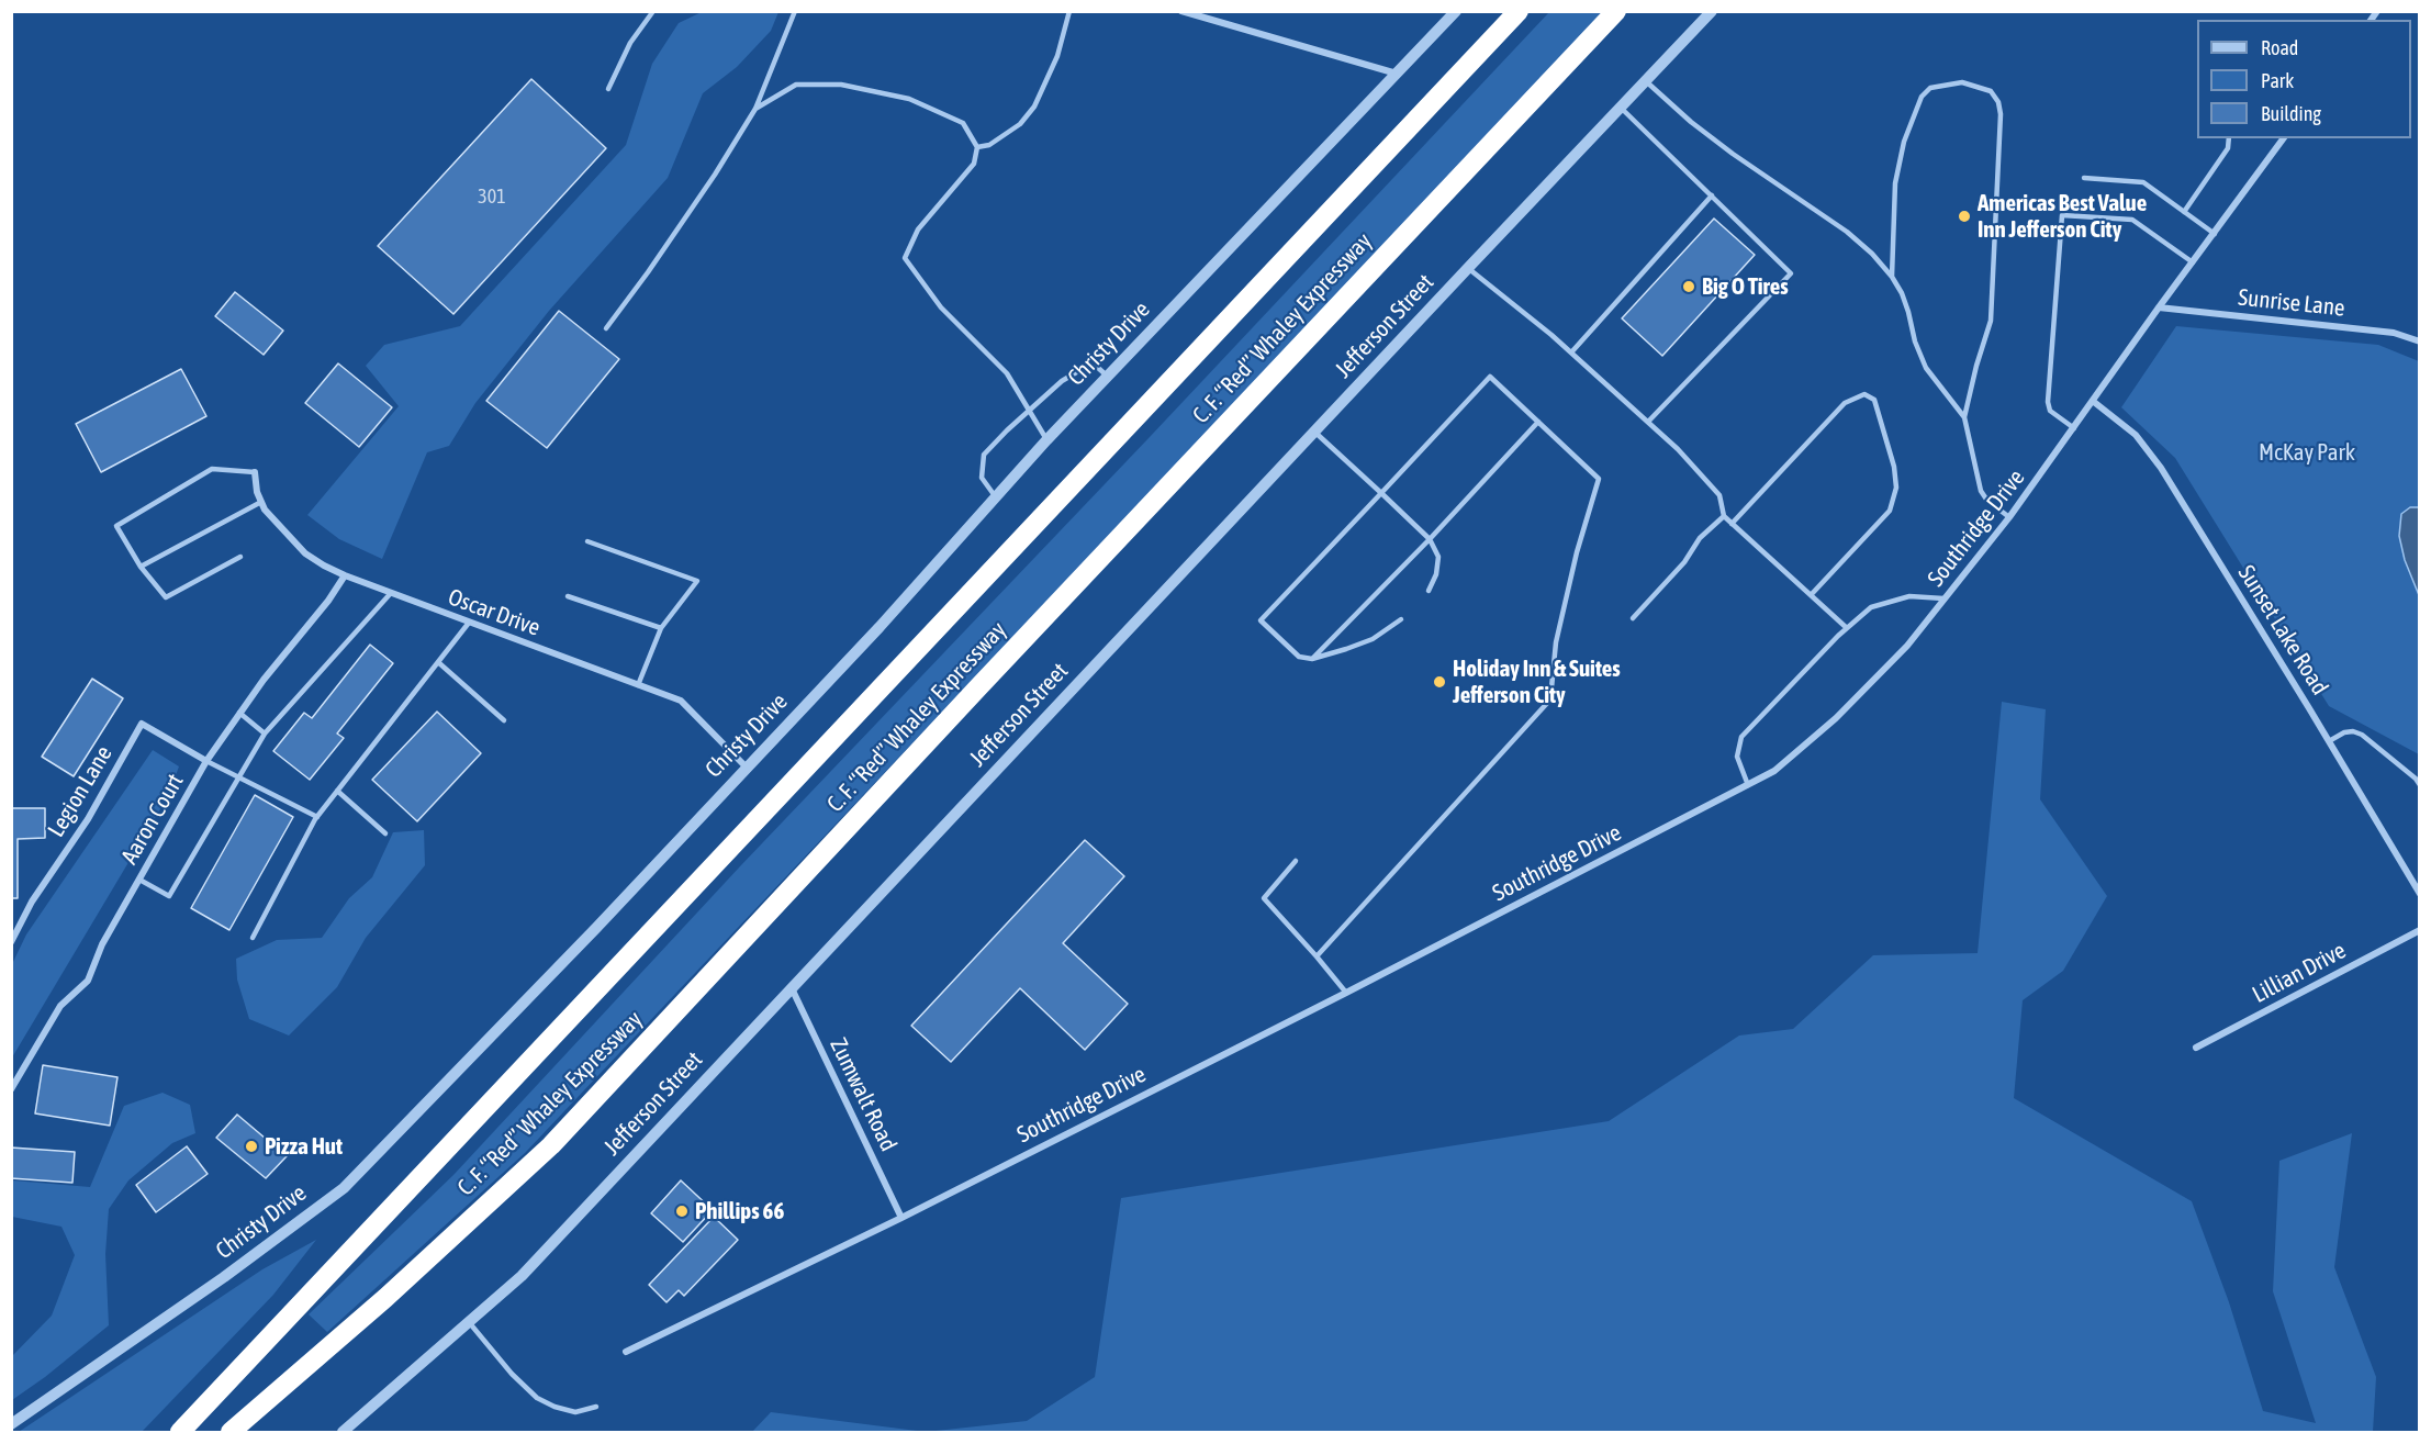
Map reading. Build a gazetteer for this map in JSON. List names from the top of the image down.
{
  "streets": {
    "highway": ["C. F. “Red” Whaley Expressway"],
    "street": [
      "Sunrise Lane",
      "Jefferson Street",
      "Christy Drive",
      "Southridge Drive",
      "Oscar Drive",
      "Sunset Lake Road",
      "Legion Lane",
      "Aaron Court",
      "Lillian Drive",
      "Zumwalt Road"
    ]
  },
  "crossings": [
    ["Sunrise Lane", "Southridge Drive"],
    ["Jefferson Street", "Zumwalt Road"],
    ["Christy Drive", "Oscar Drive"],
    ["Southridge Drive", "Sunset Lake Road"],
    ["Southridge Drive", "Zumwalt Road"],
    ["Oscar Drive", "Aaron Court"],
    ["Legion Lane", "Aaron Court"]
  ],
  "parks": ["McKay Park"],
  "places": [
    "Americas Best Value Inn Jefferson City",
    "Big O Tires",
    "Holiday Inn & Suites Jefferson City",
    "Pizza Hut",
    "Phillips 66"
  ],
  "house_numbers": ["301"],
  "legend": ["Road", "Park", "Building"]
}
